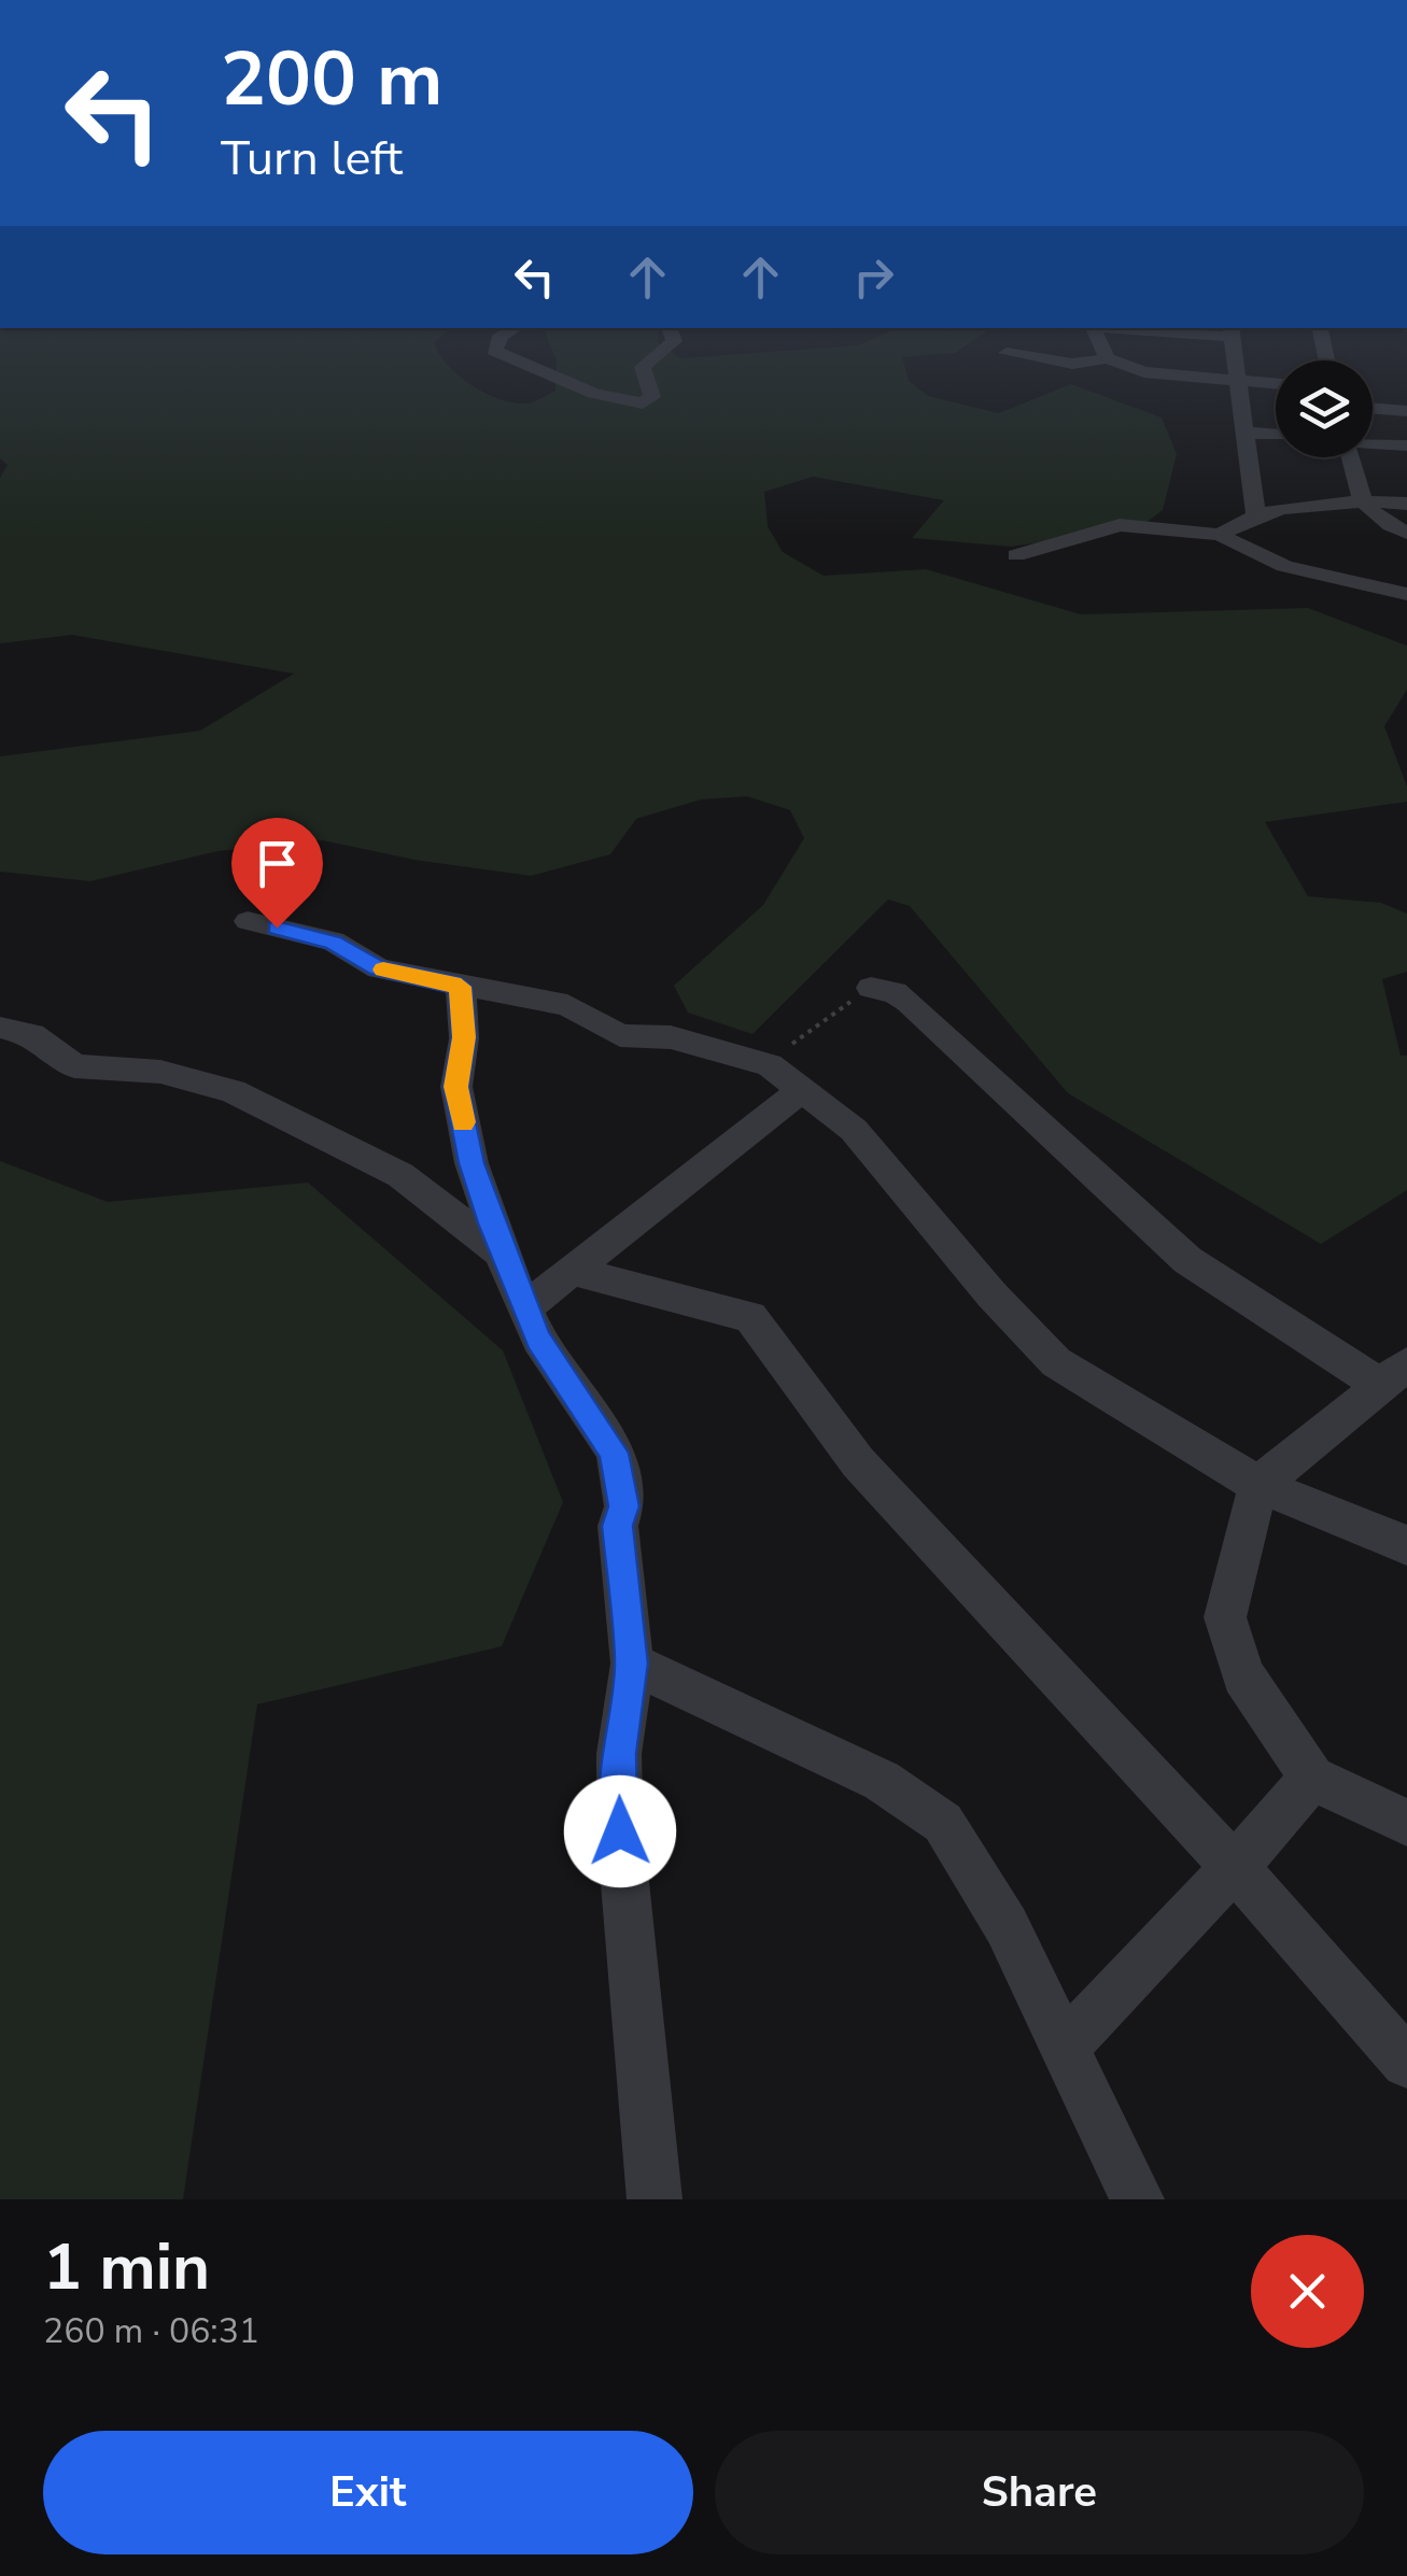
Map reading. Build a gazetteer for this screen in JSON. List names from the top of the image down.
{
  "page": {
    "turn": ["200 m", "Turn left"],
    "heading": ["1 min", "260 m · 06:31"],
    "buttons": ["Exit", "Share"]
  }
}
